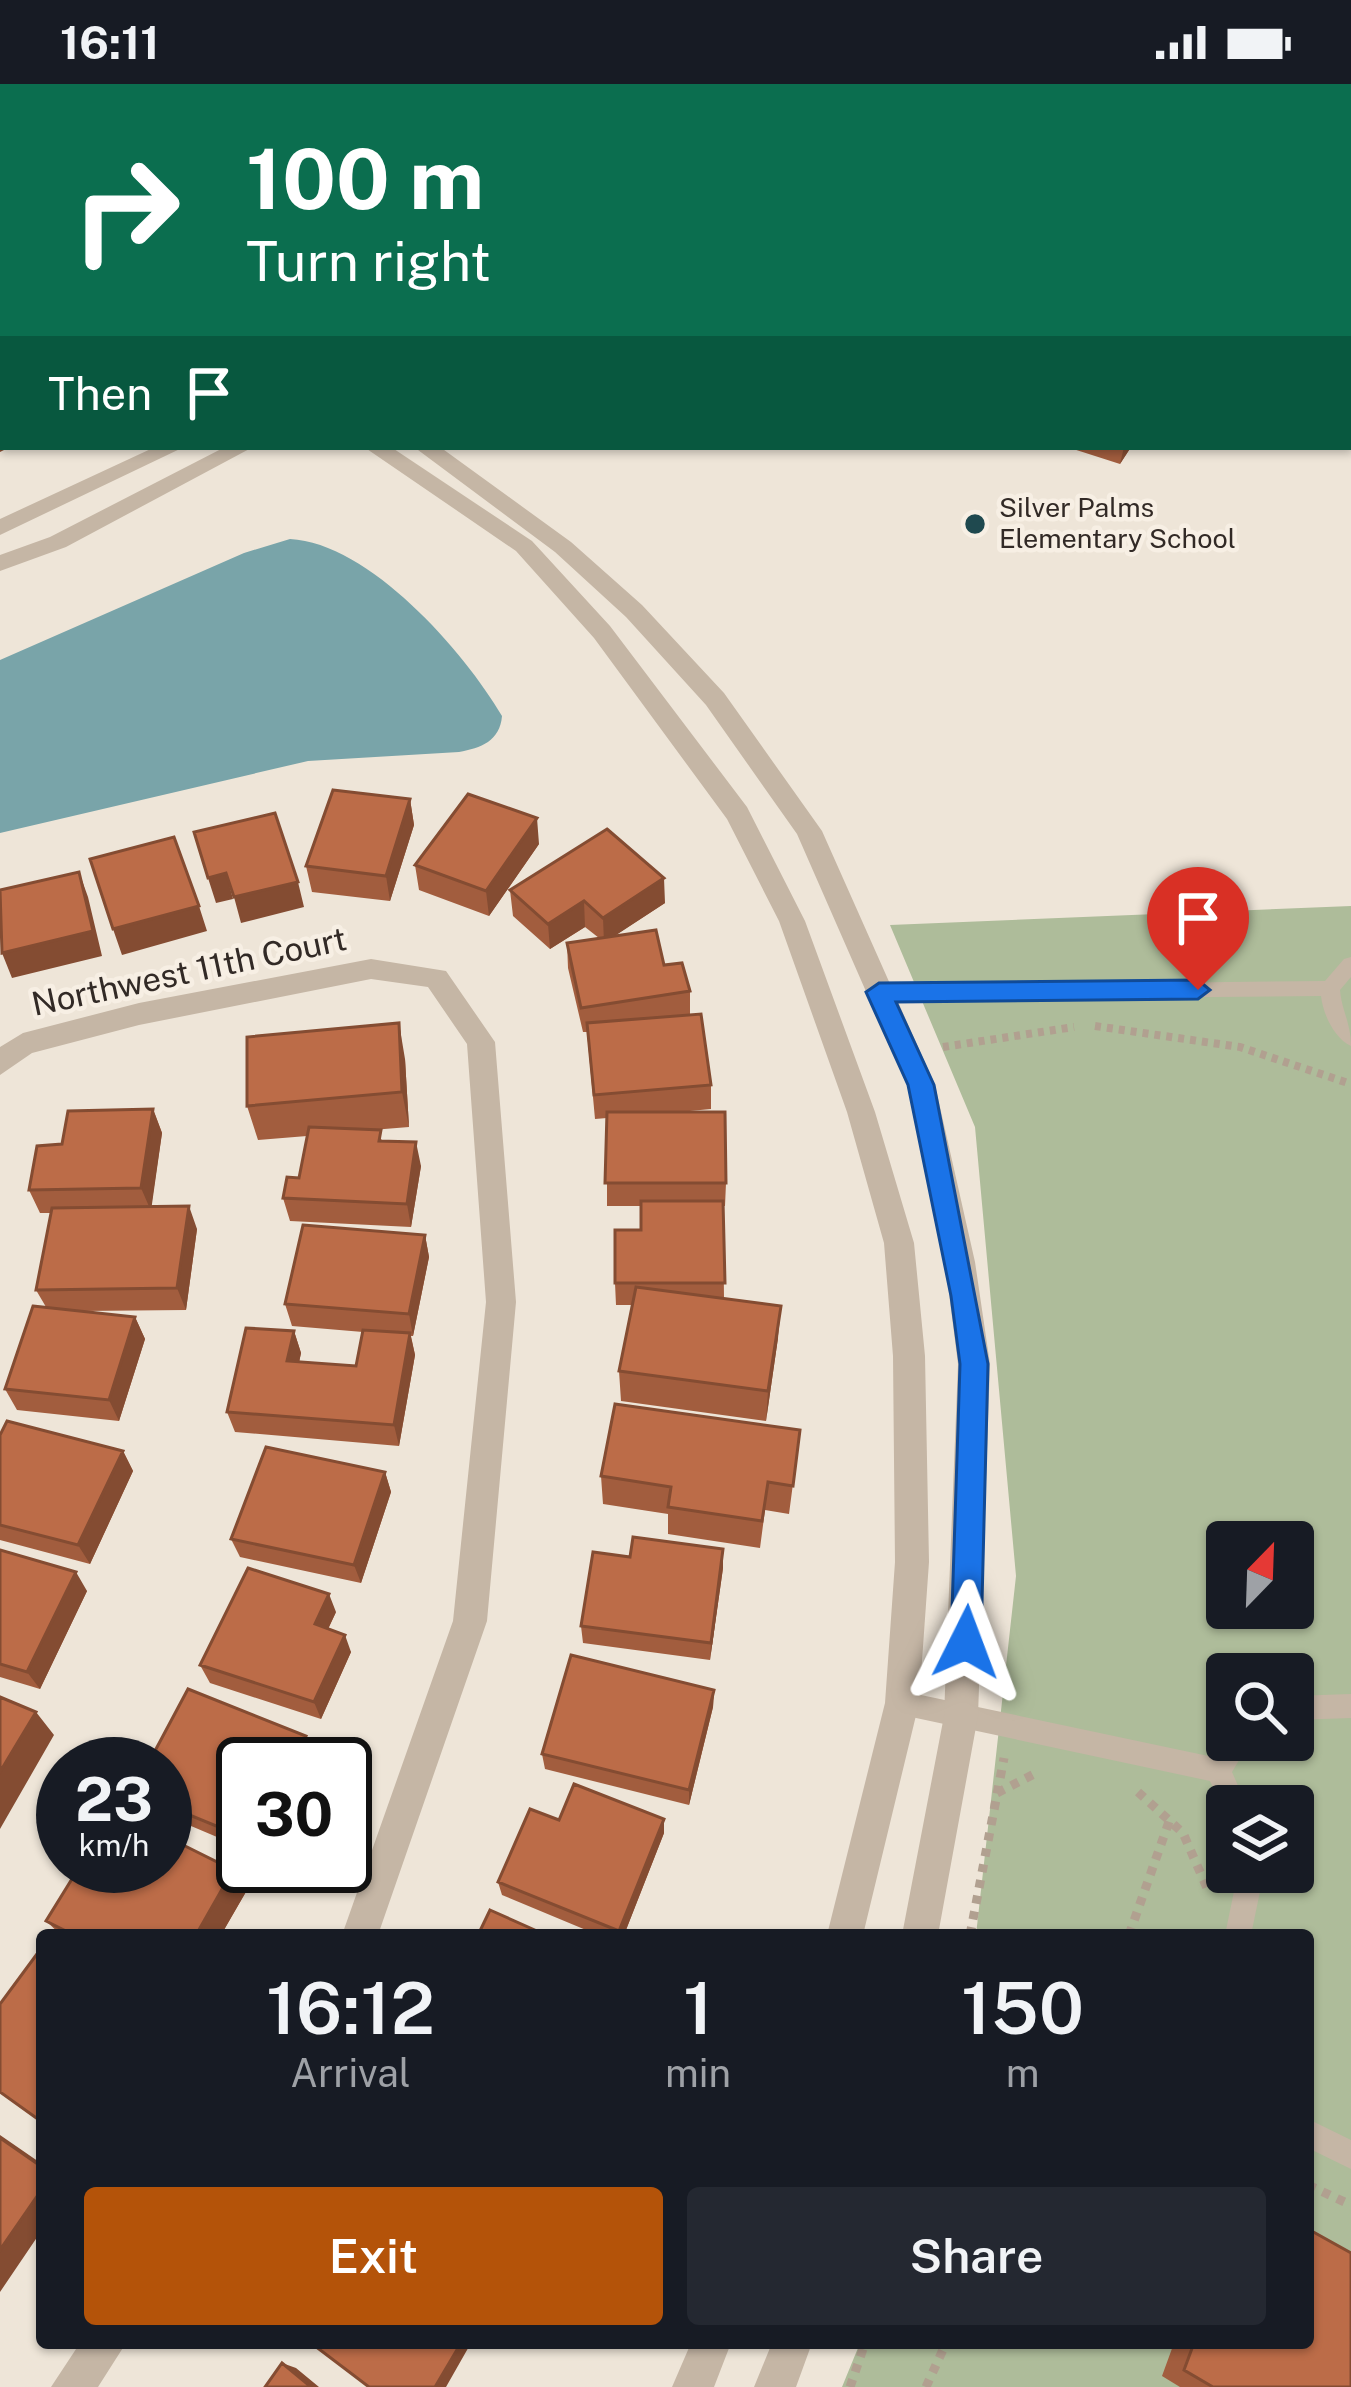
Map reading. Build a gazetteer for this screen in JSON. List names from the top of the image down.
{
  "streets": {
    "street": ["Northwest 11th Court"]
  },
  "places": ["Silver Palms Elementary School"],
  "north": "top right",
  "page": {
    "status": "16:11",
    "turn": ["100 m", "Turn right"],
    "then": "Then",
    "speed": "23 km/h",
    "limit": "30",
    "eta": [
      "16:12",
      "Arrival",
      "1",
      "min",
      "150",
      "m"
    ],
    "buttons": ["Exit", "Share"]
  }
}
